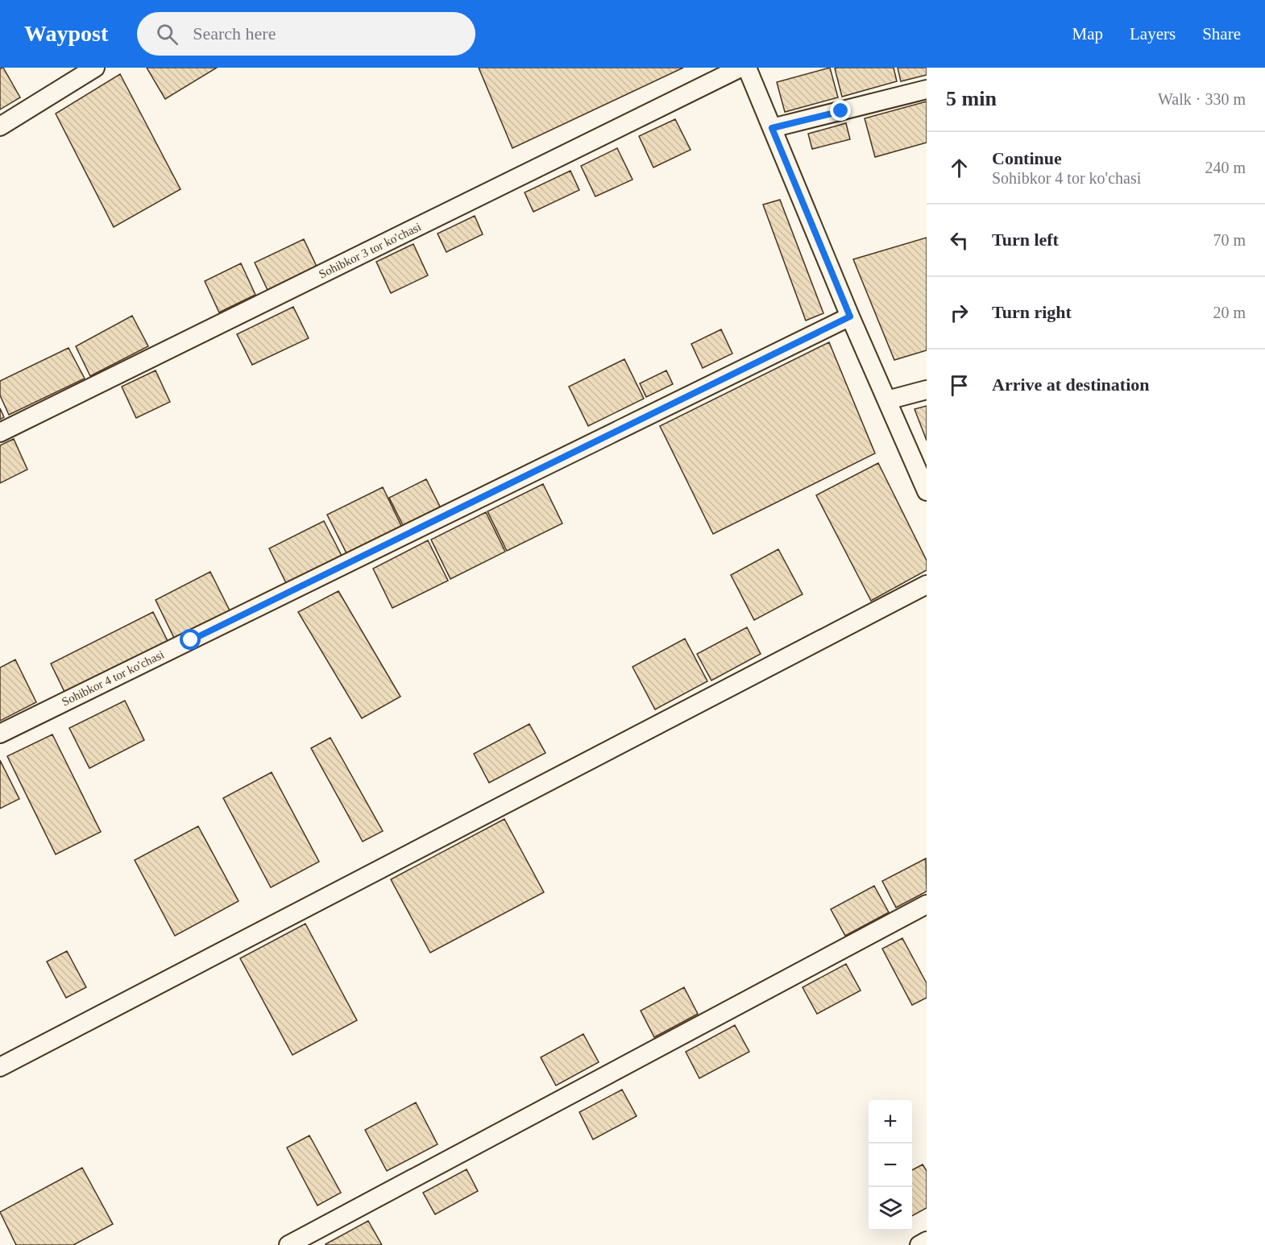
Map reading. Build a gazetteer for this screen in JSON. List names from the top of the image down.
{
  "streets": {
    "street": ["Sohibkor 3 tor ko'chasi", "Sohibkor 4 tor ko'chasi"]
  },
  "page": {
    "header": "Waypost",
    "search": "Search here",
    "nav": ["Map", "Layers", "Share"],
    "heading": ["5 min", "Walk · 330 m"],
    "list": [
      ["Continue", "Sohibkor 4 tor ko'chasi", "240 m"],
      ["Turn left", "70 m"],
      ["Turn right", "20 m"],
      "Arrive at destination"
    ],
    "map_buttons": ["+", "−"]
  }
}
